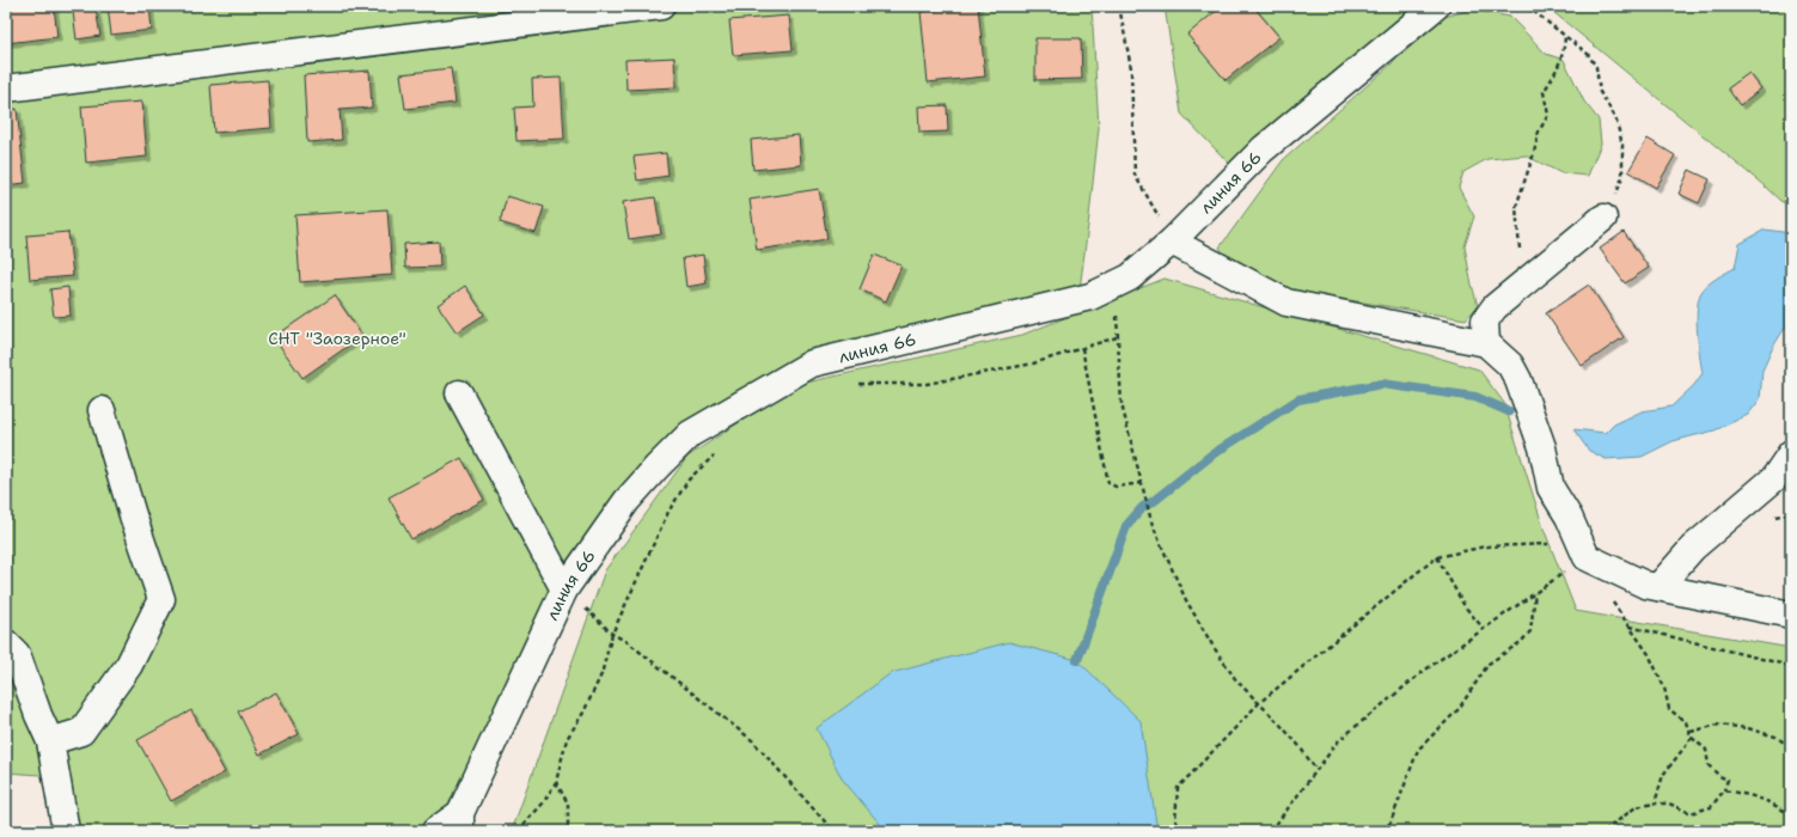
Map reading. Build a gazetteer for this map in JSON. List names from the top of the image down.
{
  "streets": {
    "street": ["линия 66"]
  },
  "parks": ["СНТ \"Заозерное\""]
}
